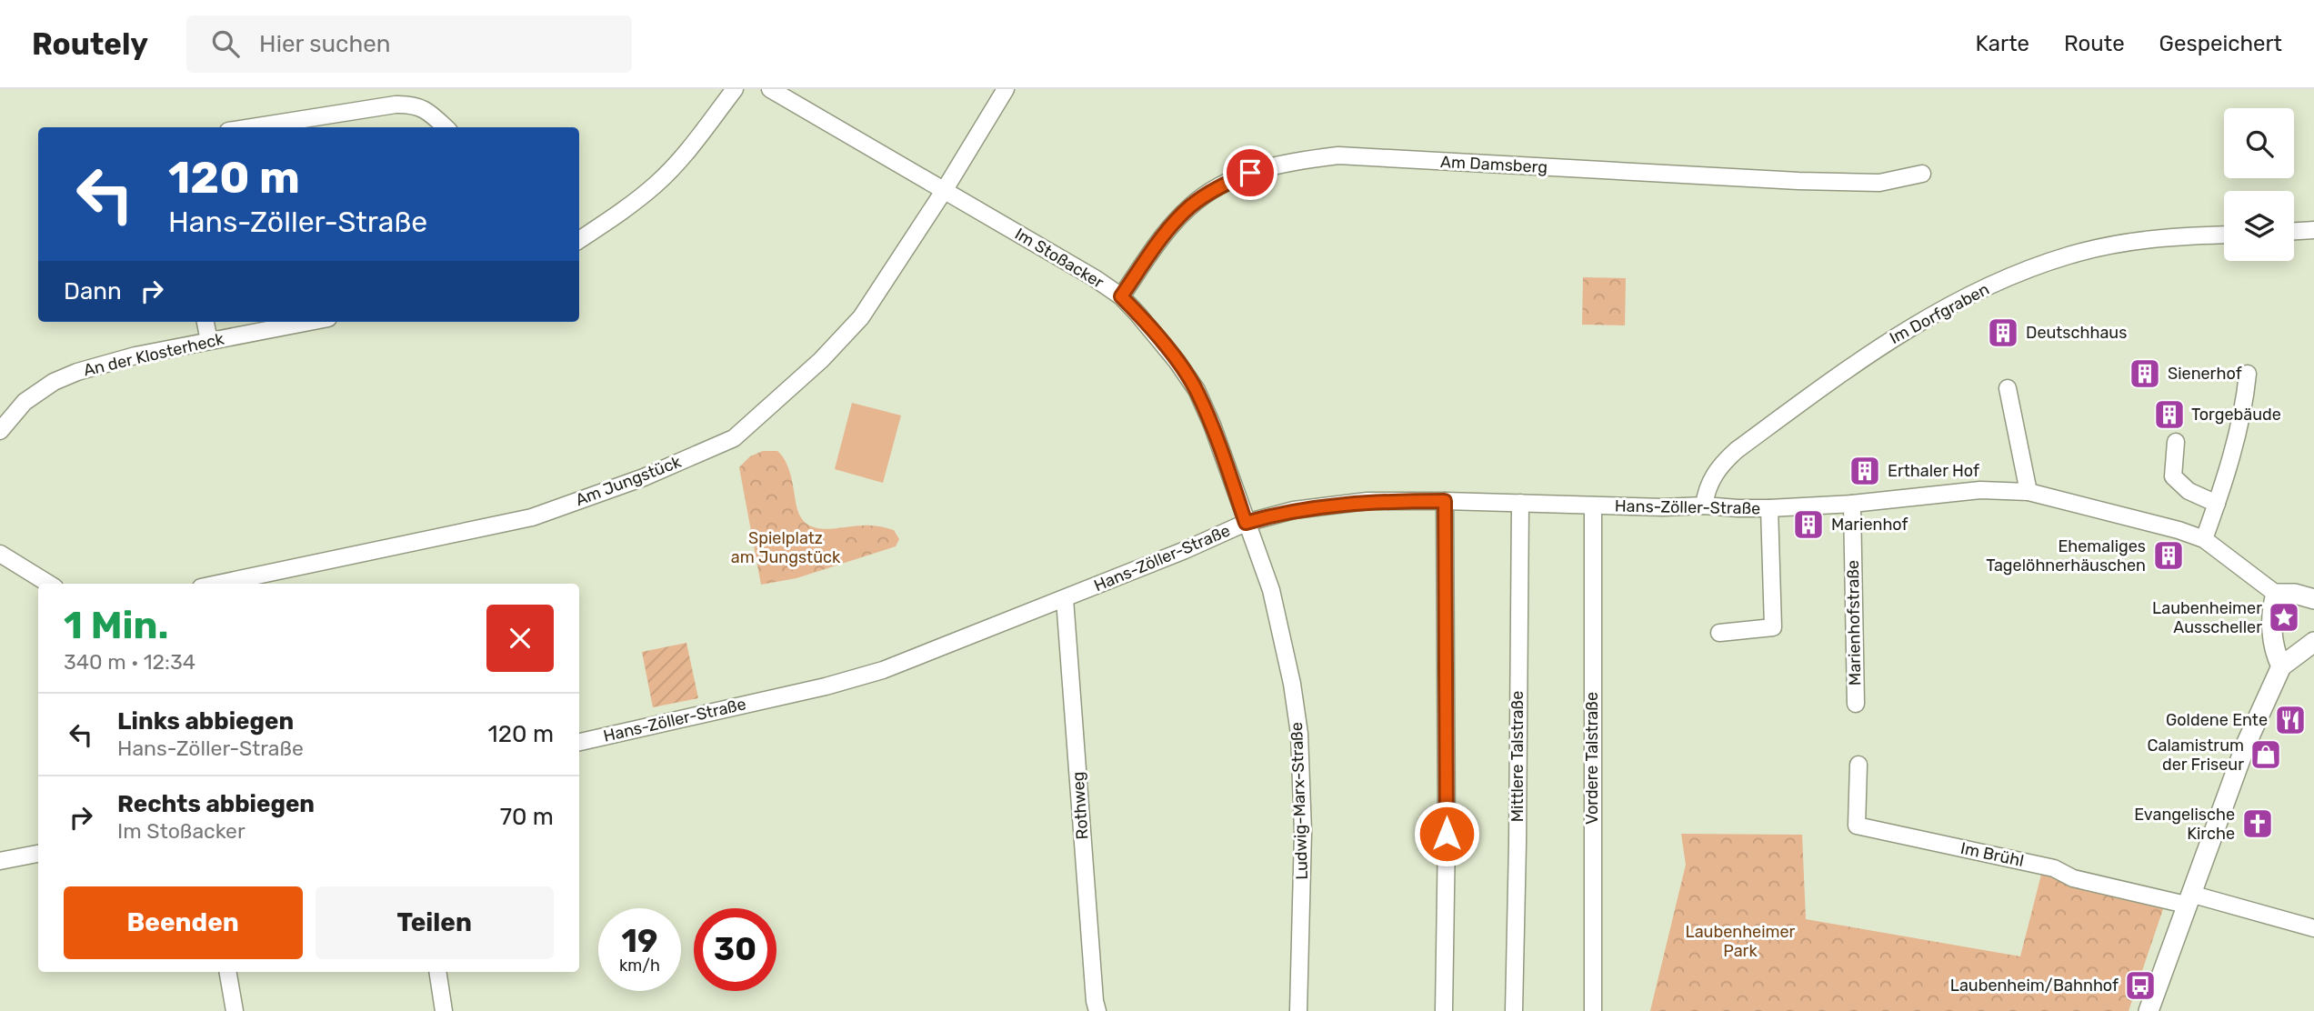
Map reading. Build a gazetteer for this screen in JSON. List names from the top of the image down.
{
  "streets": {
    "street": [
      "Am Damsberg",
      "Im Stoßacker",
      "Im Dorfgraben",
      "An der Klosterheck",
      "Am Jungstück",
      "Hans-Zöller-Straße",
      "Marienhofstraße",
      "Mittlere Talstraße",
      "Vordere Talstraße",
      "Ludwig-Marx-Straße",
      "Rothweg",
      "Im Brühl"
    ]
  },
  "crossings": [
    ["Am Damsberg", "Im Stoßacker"],
    ["Im Stoßacker", "Am Jungstück"],
    ["Im Stoßacker", "Hans-Zöller-Straße"],
    ["Im Stoßacker", "Ludwig-Marx-Straße"],
    ["Im Dorfgraben", "Hans-Zöller-Straße"],
    ["Hans-Zöller-Straße", "Marienhofstraße"],
    ["Hans-Zöller-Straße", "Mittlere Talstraße"],
    ["Hans-Zöller-Straße", "Vordere Talstraße"],
    ["Hans-Zöller-Straße", "Ludwig-Marx-Straße"],
    ["Hans-Zöller-Straße", "Rothweg"]
  ],
  "parks": ["Spielplatz am Jungstück", "Laubenheimer Park"],
  "places": {
    "building": [
      "Deutschhaus",
      "Sienerhof",
      "Torgebäude",
      "Erthaler Hof",
      "Marienhof",
      "Ehemaliges Tagelöhnerhäuschen"
    ],
    "place": ["Laubenheimer Ausscheller"],
    "restaurant": ["Goldene Ente"],
    "shop": ["Calamistrum der Friseur"],
    "church": ["Evangelische Kirche"],
    "bus stop": ["Laubenheim/Bahnhof"]
  },
  "page": {
    "header": "Routely",
    "search": "Hier suchen",
    "nav": ["Karte", "Route", "Gespeichert"],
    "turn": ["120 m", "Hans-Zöller-Straße"],
    "then": "Dann",
    "heading": ["1 Min.", "340 m · 12:34"],
    "list": [
      {
        "name": "Links abbiegen",
        "note": "Hans-Zöller-Straße",
        "value": "120 m"
      },
      {
        "name": "Rechts abbiegen",
        "note": "Im Stoßacker",
        "value": "70 m"
      }
    ],
    "buttons": ["Beenden", "Teilen"],
    "speed": "19 km/h",
    "limit": "30"
  }
}
